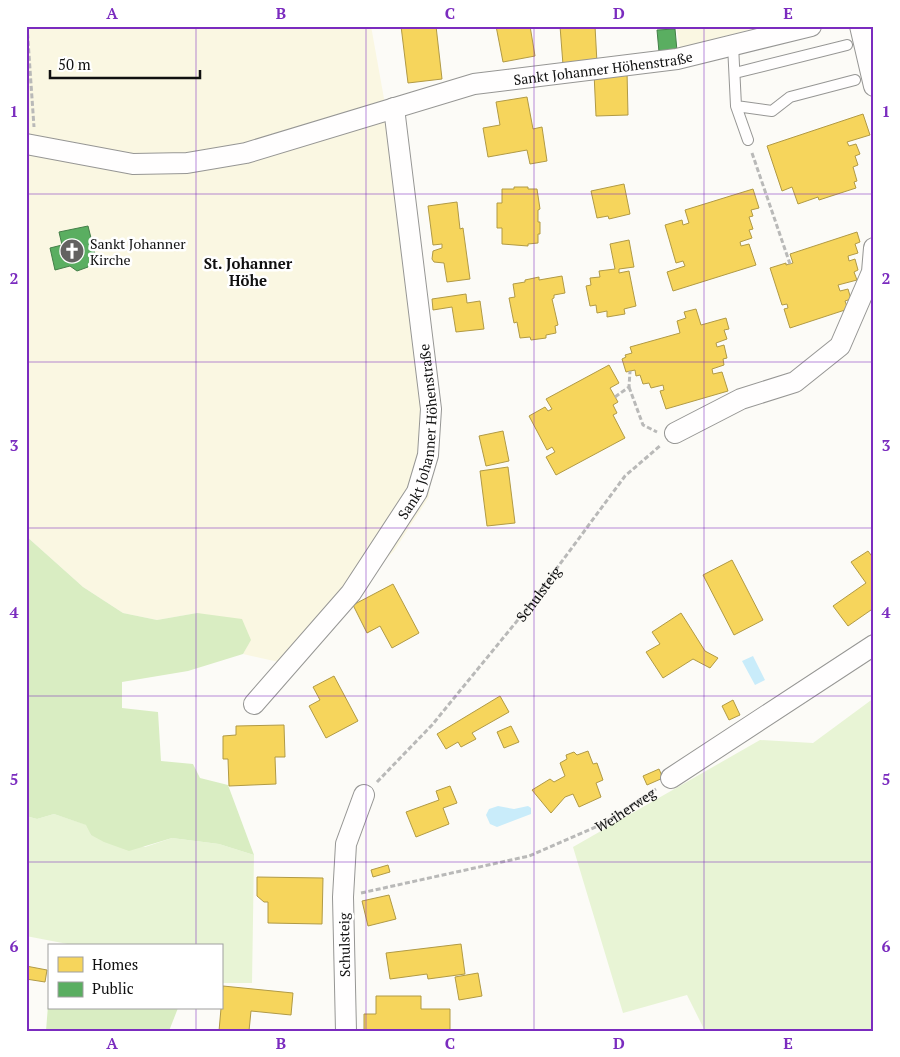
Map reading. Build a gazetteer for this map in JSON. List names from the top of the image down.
{
  "streets": {
    "street": ["Sankt Johanner Höhenstraße", "Schulsteig"],
    "path": ["Weiherweg"]
  },
  "crossings": [
    ["Schulsteig", "Weiherweg"]
  ],
  "districts": ["St. Johanner Höhe"],
  "places": {
    "church": ["Sankt Johanner Kirche"]
  },
  "legend": ["Homes", "Public"],
  "scale_bar": "50 m",
  "grid": {
    "columns": [
      "A",
      "B",
      "C",
      "D",
      "E"
    ],
    "rows": [
      "1",
      "2",
      "3",
      "4",
      "5",
      "6"
    ]
  }
}
